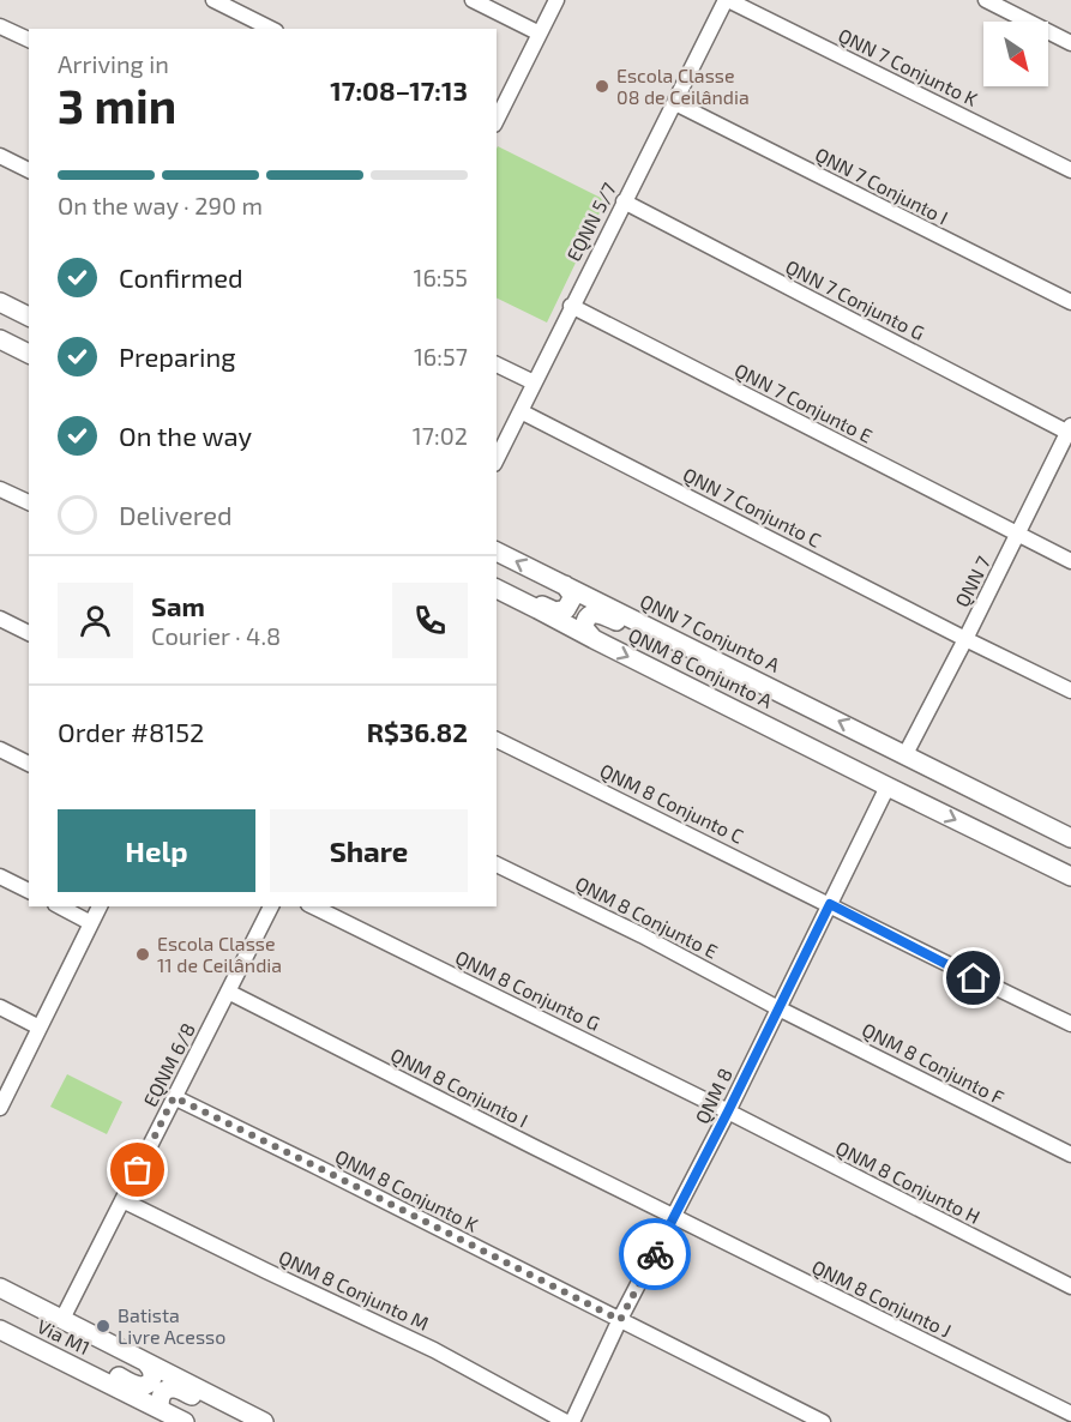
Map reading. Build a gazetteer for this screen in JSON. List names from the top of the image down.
{
  "streets": {
    "main road": ["QNN 7 Conjunto A", "QNM 8 Conjunto A", "Via M1"],
    "street": [
      "QNN 7 Conjunto K",
      "QNN 7 Conjunto I",
      "EQNN 5/7",
      "QNN 7 Conjunto G",
      "QNN 7 Conjunto E",
      "QNN 7 Conjunto C",
      "QNN 7",
      "QNM 8 Conjunto C",
      "QNM 8 Conjunto E",
      "QNM 8 Conjunto G",
      "QNM 8 Conjunto F",
      "EQNM 6/8",
      "QNM 8 Conjunto I",
      "QNM 8",
      "QNM 8 Conjunto H",
      "QNM 8 Conjunto K",
      "QNM 8 Conjunto M",
      "QNM 8 Conjunto J"
    ]
  },
  "crossings": [
    ["QNN 7 Conjunto K", "EQNN 5/7"],
    ["QNN 7 Conjunto I", "EQNN 5/7"],
    ["EQNN 5/7", "QNN 7 Conjunto G"],
    ["EQNN 5/7", "QNN 7 Conjunto E"],
    ["EQNN 5/7", "QNN 7 Conjunto C"],
    ["QNN 7 Conjunto G", "QNN 7"],
    ["QNN 7 Conjunto E", "QNN 7"],
    ["QNN 7 Conjunto C", "QNN 7"],
    ["QNN 7", "QNN 7 Conjunto A"],
    ["QNM 8 Conjunto A", "QNM 8"],
    ["QNM 8 Conjunto C", "QNM 8"],
    ["QNM 8 Conjunto E", "QNM 8 Conjunto F"],
    ["QNM 8 Conjunto E", "QNM 8"],
    ["QNM 8 Conjunto G", "QNM 8"],
    ["QNM 8 Conjunto G", "QNM 8 Conjunto H"],
    ["QNM 8 Conjunto F", "QNM 8"],
    ["EQNM 6/8", "QNM 8 Conjunto I"],
    ["EQNM 6/8", "QNM 8 Conjunto K"],
    ["EQNM 6/8", "QNM 8 Conjunto M"],
    ["QNM 8 Conjunto I", "QNM 8"],
    ["QNM 8 Conjunto I", "QNM 8 Conjunto J"],
    ["QNM 8", "QNM 8 Conjunto H"],
    ["QNM 8", "QNM 8 Conjunto K"],
    ["QNM 8", "QNM 8 Conjunto J"]
  ],
  "one_way": ["QNN 7 Conjunto A", "QNM 8 Conjunto A"],
  "places": ["Escola Classe 08 de Ceilândia", "Escola Classe 11 de Ceilândia", "Batista Livre Acesso"],
  "north": "bottom right",
  "page": {
    "heading": ["3 min", "Arriving in", "17:08–17:13"],
    "panel": [
      "Sam",
      "Courier · 4.8",
      "Order #8152",
      "R$36.82"
    ],
    "bar": "On the way · 290 m",
    "list": [
      ["Confirmed", "16:55"],
      ["Preparing", "16:57"],
      ["On the way", "17:02"],
      "Delivered"
    ],
    "buttons": ["Help", "Share"]
  }
}
